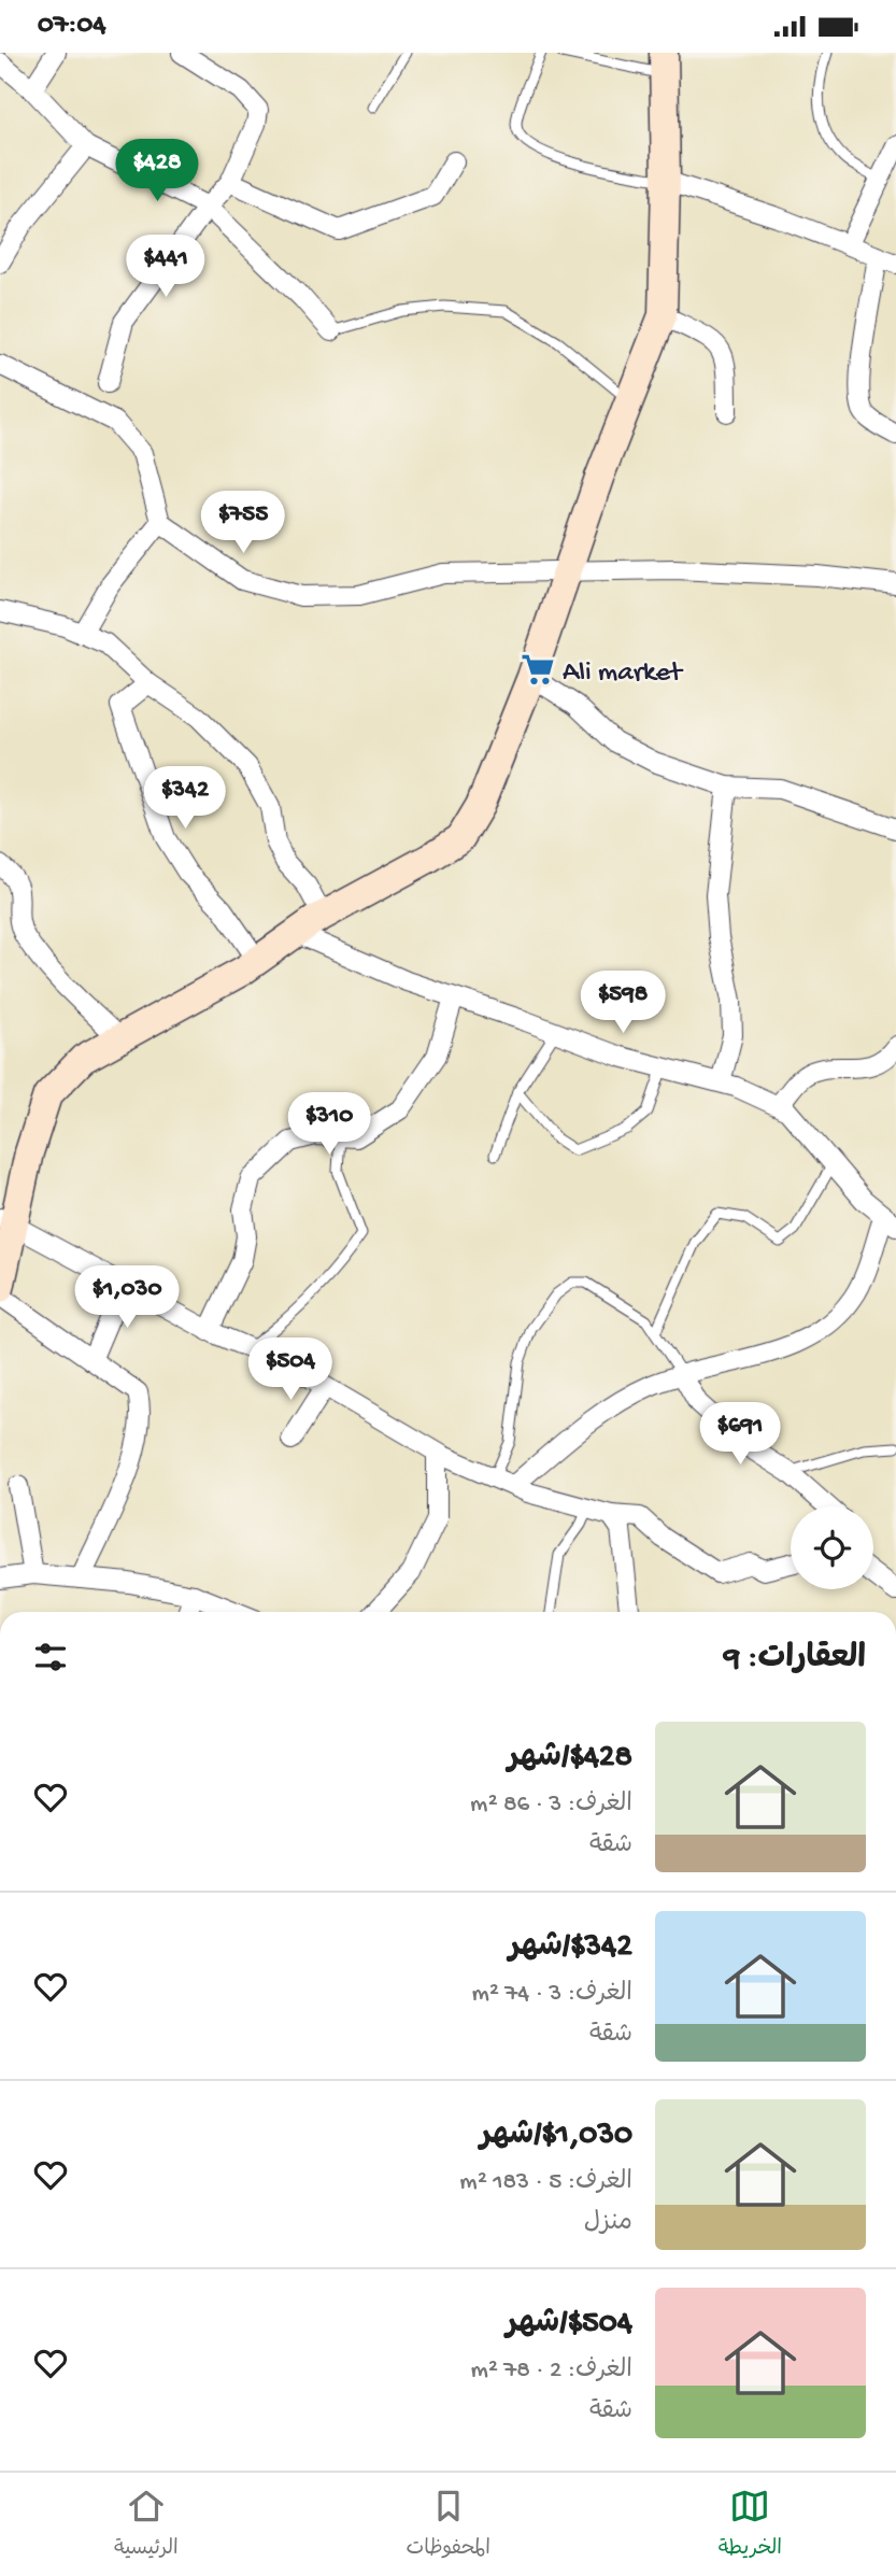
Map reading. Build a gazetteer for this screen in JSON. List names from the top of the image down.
{
  "places": {
    "supermarket": ["Ali market"]
  },
  "page": {
    "status": "07:04",
    "price": [
      "$428",
      "$441",
      "$755",
      "$342",
      "$598",
      "$310",
      "$1,030",
      "$504",
      "$691"
    ],
    "heading": "العقارات: 9",
    "list": [
      {
        "name": "$428/شهر",
        "note": "الغرف: 3 · 86 m² · شقة"
      },
      {
        "name": "$342/شهر",
        "note": "الغرف: 3 · 74 m² · شقة"
      },
      {
        "name": "$1,030/شهر",
        "note": "الغرف: 5 · 183 m² · منزل"
      },
      {
        "name": "$504/شهر",
        "note": "الغرف: 2 · 78 m² · شقة"
      }
    ],
    "tabs": ["الخريطة", "المحفوظات", "الرئيسية"]
  }
}
